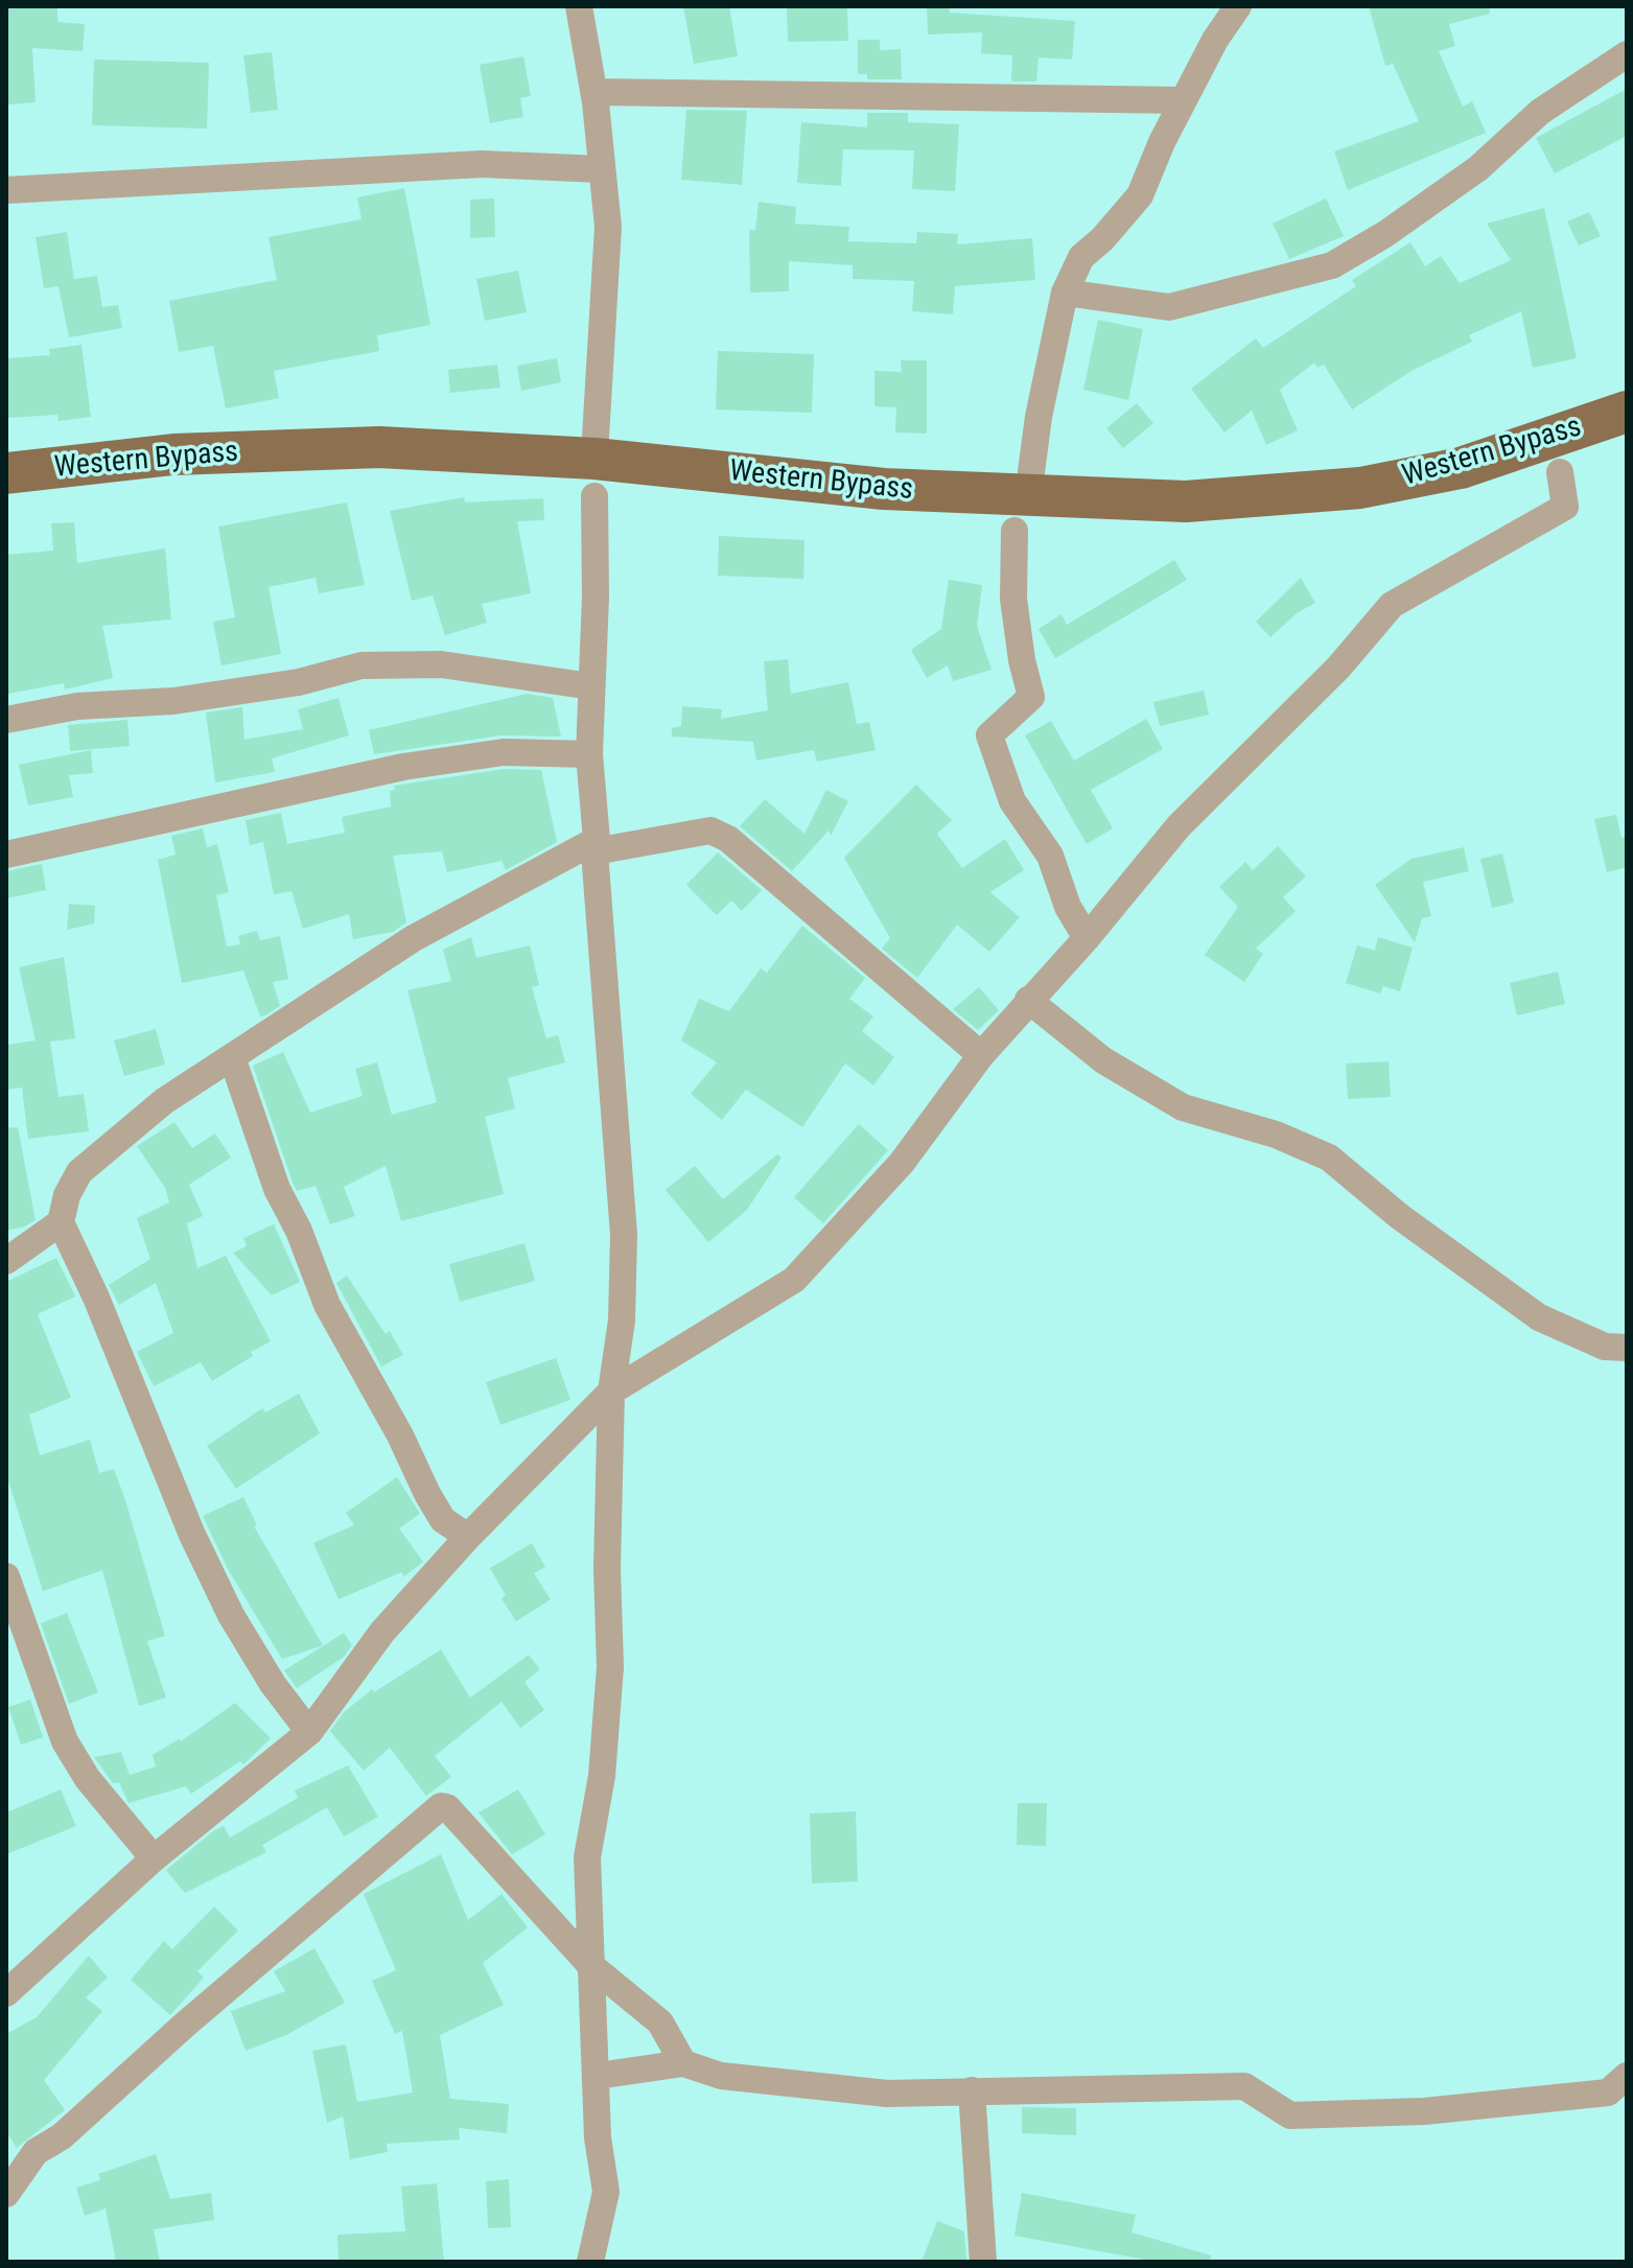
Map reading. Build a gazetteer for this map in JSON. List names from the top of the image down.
{
  "streets": {
    "main road": ["Western Bypass"]
  }
}
